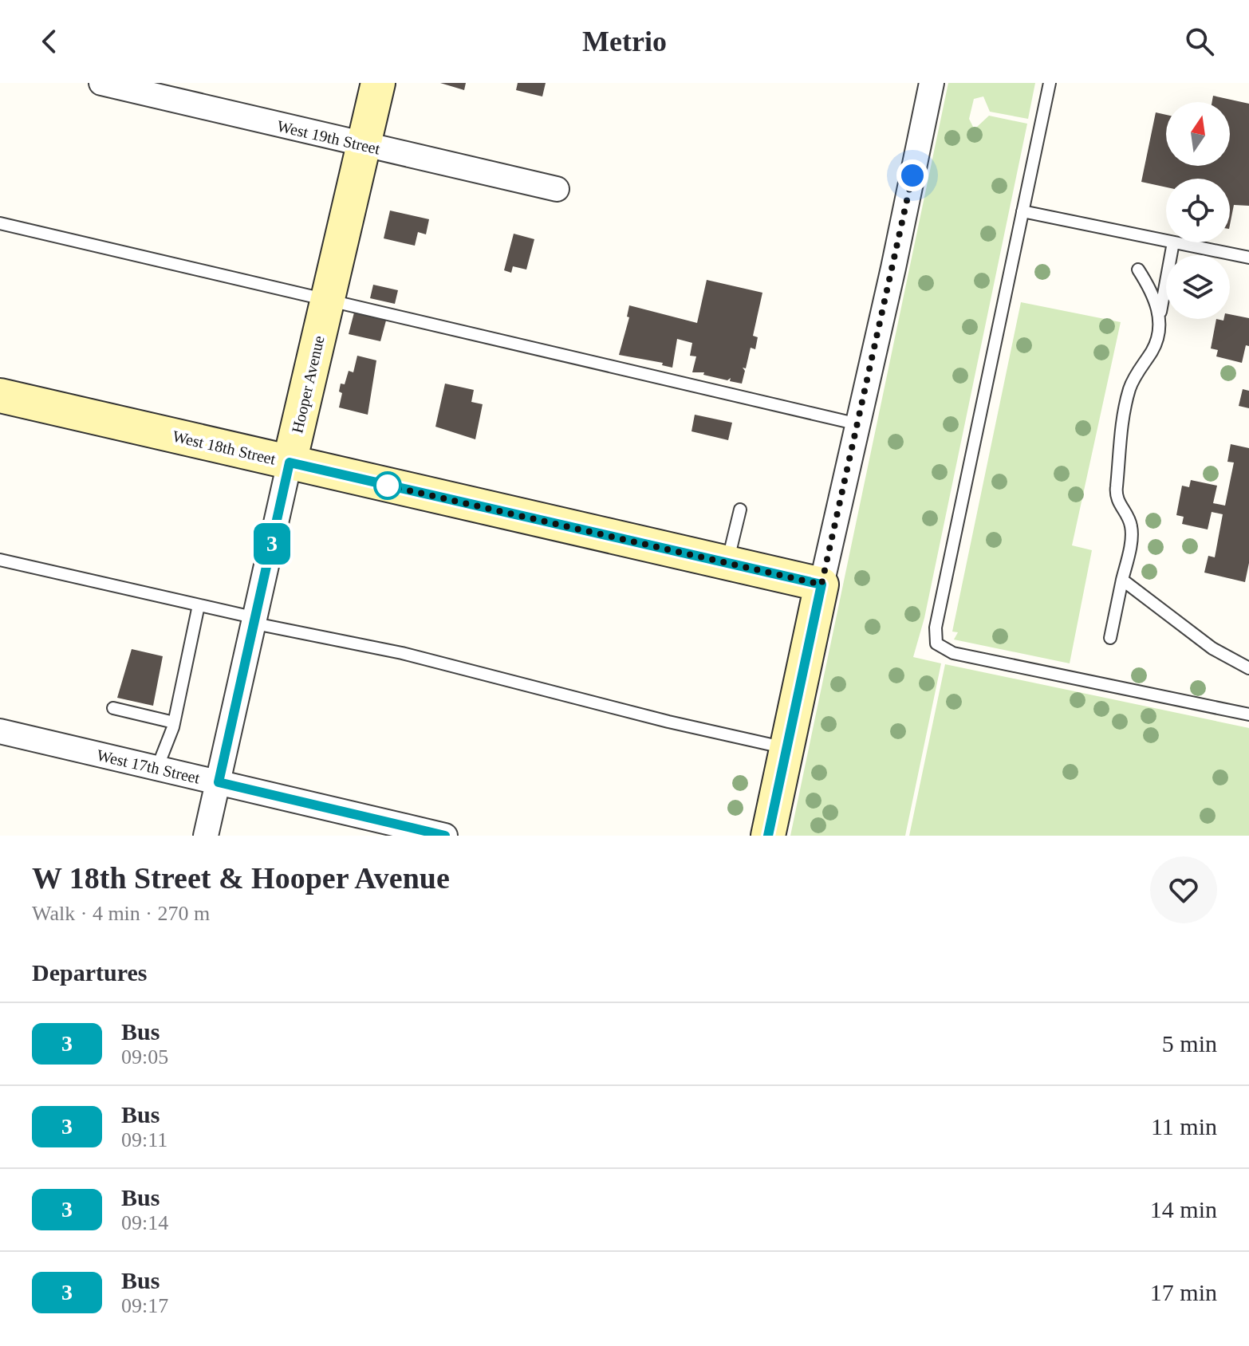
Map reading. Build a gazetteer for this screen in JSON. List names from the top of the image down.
{
  "streets": {
    "street": [
      "West 19th Street",
      "Hooper Avenue",
      "West 18th Street",
      "West 17th Street"
    ]
  },
  "crossings": [
    ["West 19th Street", "Hooper Avenue"],
    ["Hooper Avenue", "West 18th Street"],
    ["Hooper Avenue", "West 17th Street"]
  ],
  "lines": ["bus line 3"],
  "north": "top",
  "page": {
    "header": "Metrio",
    "on_map": "3",
    "heading": [
      ["W 18th Street & Hooper Avenue", "Walk · 4 min · 270 m"],
      "Departures"
    ],
    "list": [
      {
        "mark": "3",
        "name": "Bus",
        "note": "09:05",
        "value": "5 min"
      },
      {
        "mark": "3",
        "name": "Bus",
        "note": "09:11",
        "value": "11 min"
      },
      {
        "mark": "3",
        "name": "Bus",
        "note": "09:14",
        "value": "14 min"
      },
      {
        "mark": "3",
        "name": "Bus",
        "note": "09:17",
        "value": "17 min"
      }
    ]
  }
}
